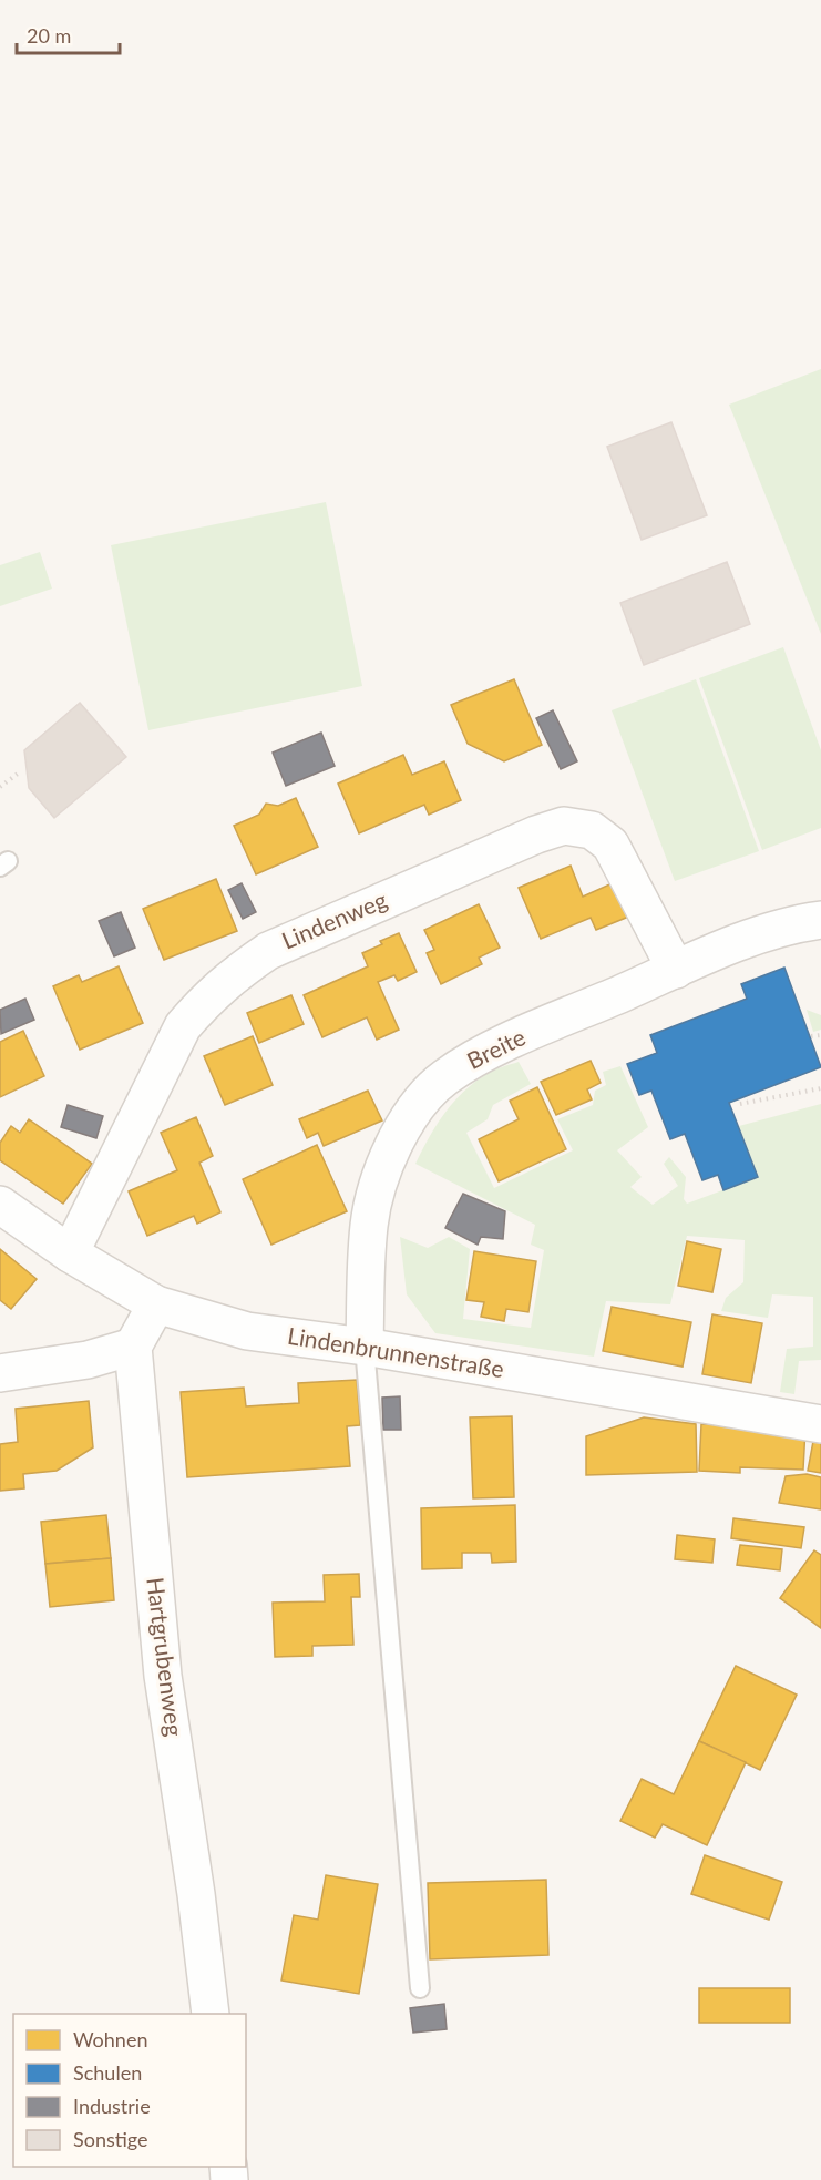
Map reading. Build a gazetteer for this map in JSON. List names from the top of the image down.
{
  "streets": {
    "street": [
      "Lindenweg",
      "Breite",
      "Lindenbrunnenstraße",
      "Hartgrubenweg"
    ]
  },
  "crossings": [
    ["Lindenweg", "Breite"],
    ["Lindenweg", "Lindenbrunnenstraße"],
    ["Breite", "Lindenbrunnenstraße"]
  ],
  "legend": [
    "Wohnen",
    "Schulen",
    "Industrie",
    "Sonstige"
  ],
  "scale_bar": "20 m"
}
